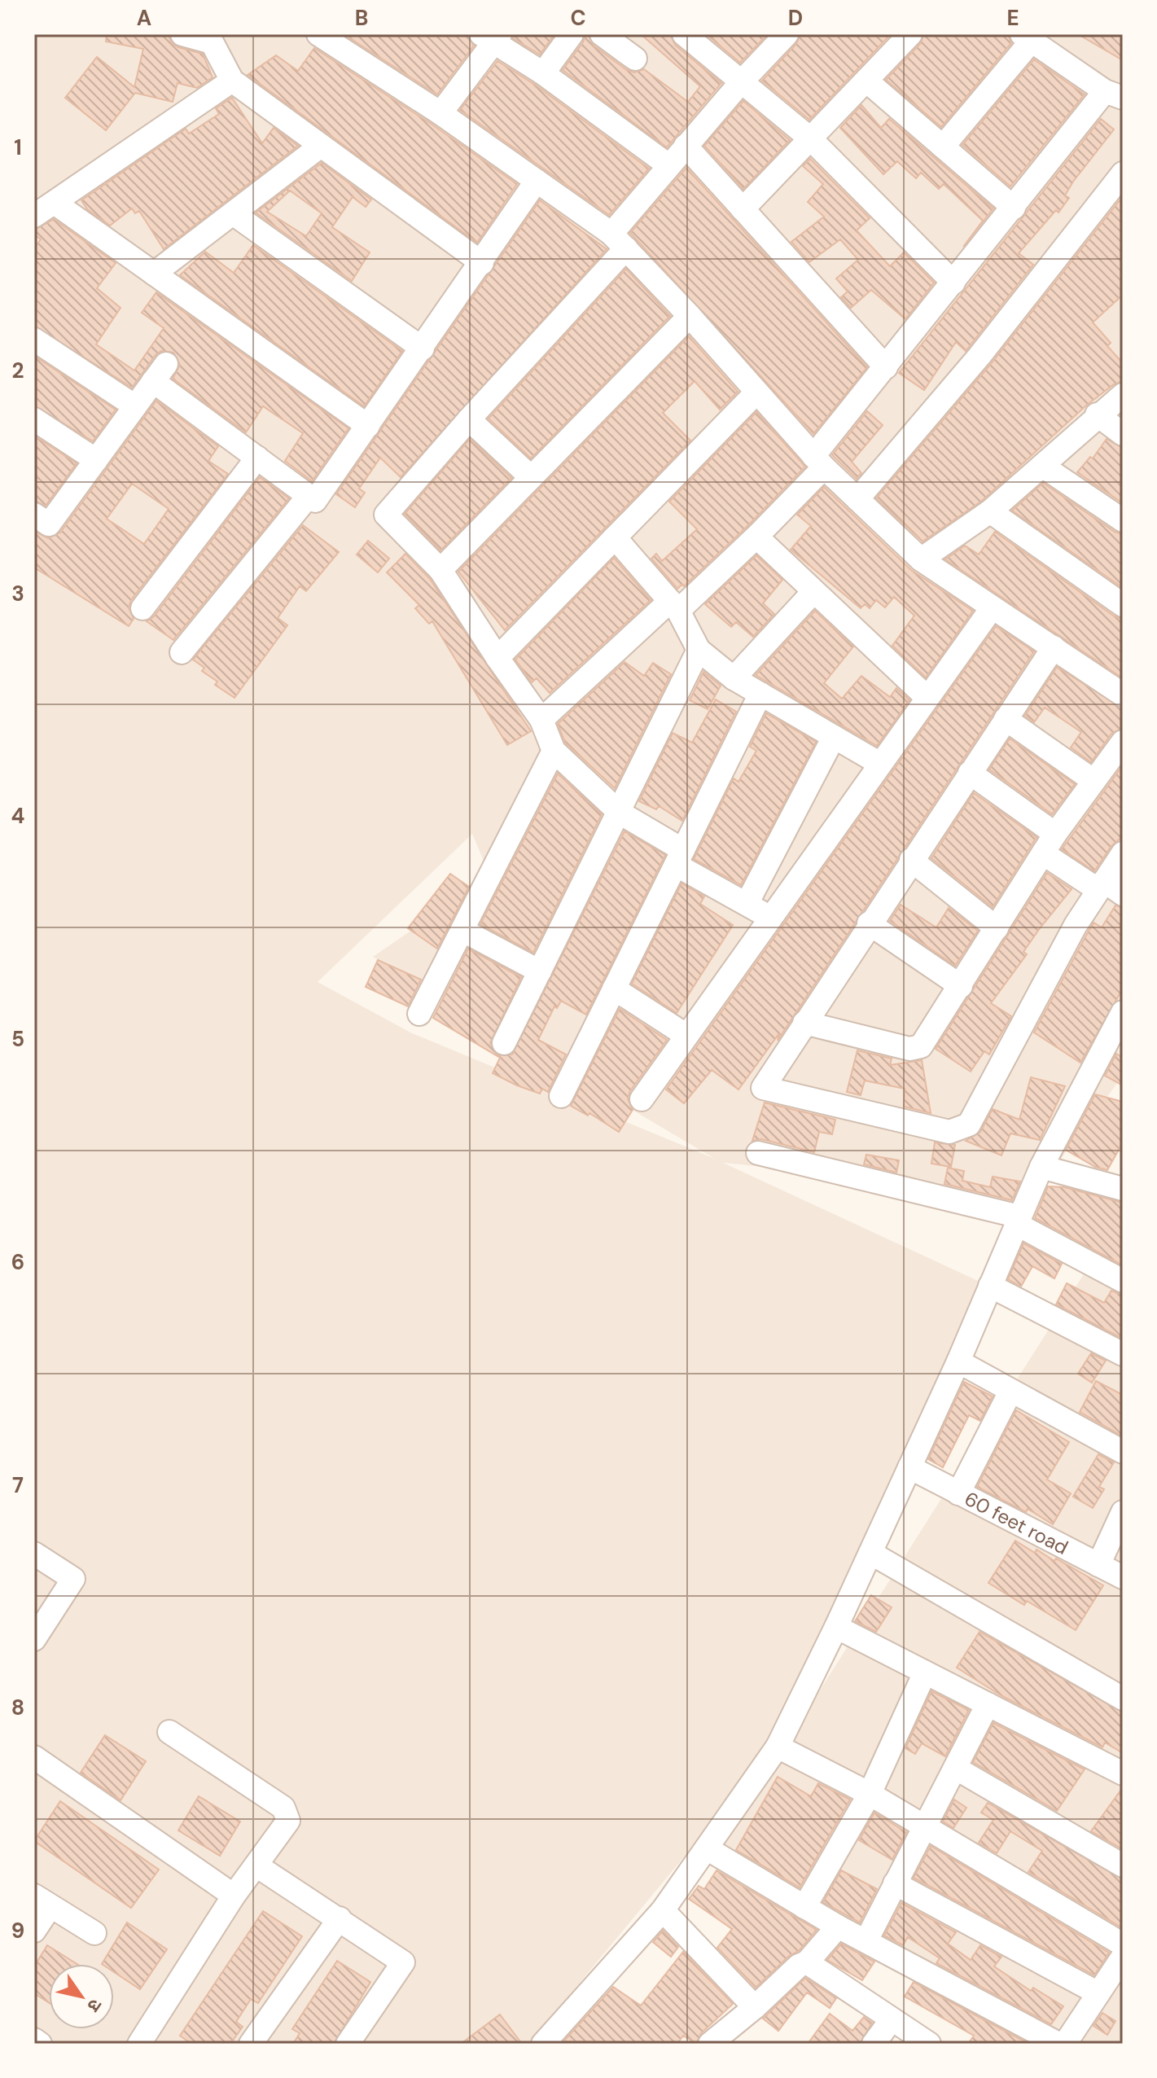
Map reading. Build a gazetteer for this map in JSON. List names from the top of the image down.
{
  "streets": {
    "street": ["60 feet road"]
  },
  "north": "bottom right",
  "grid": {
    "columns": [
      "A",
      "B",
      "C",
      "D",
      "E"
    ],
    "rows": [
      "1",
      "2",
      "3",
      "4",
      "5",
      "6",
      "7",
      "8",
      "9"
    ]
  }
}
